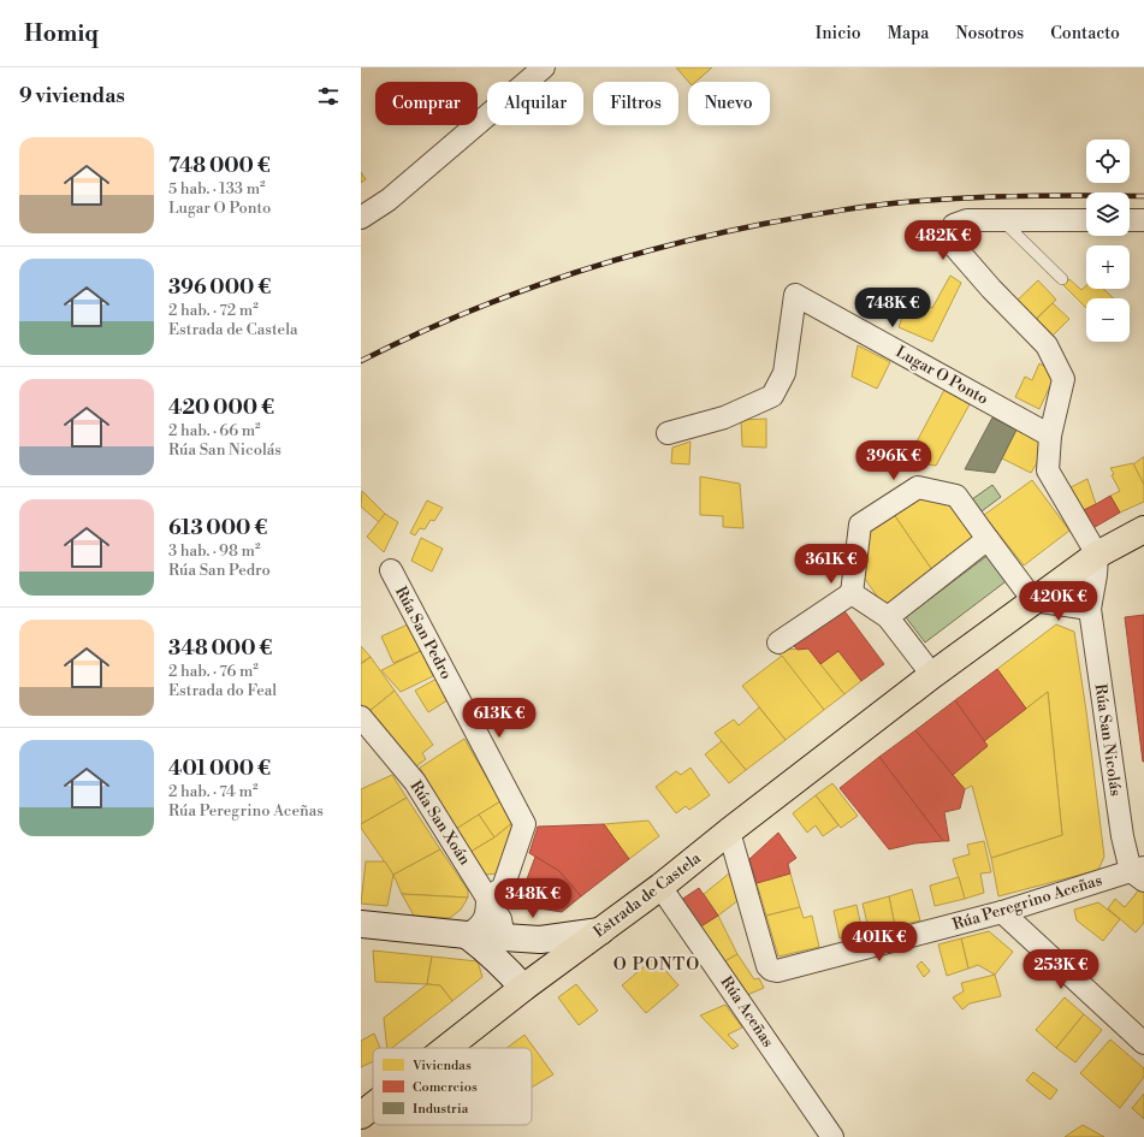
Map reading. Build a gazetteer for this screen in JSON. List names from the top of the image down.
{
  "streets": {
    "main road": ["Estrada de Castela"],
    "street": [
      "Lugar O Ponto",
      "Rúa San Pedro",
      "Rúa San Nicolás",
      "Rúa San Xoán",
      "Rúa Peregrino Aceñas",
      "Rúa Aceñas"
    ]
  },
  "crossings": [
    ["Rúa San Pedro", "Rúa San Xoán"],
    ["Rúa San Nicolás", "Estrada de Castela"],
    ["Rúa San Nicolás", "Rúa Peregrino Aceñas"],
    ["Estrada de Castela", "Rúa Peregrino Aceñas"],
    ["Estrada de Castela", "Rúa Aceñas"]
  ],
  "districts": ["O PONTO"],
  "legend": ["Viviendas", "Comercios", "Industria"],
  "page": {
    "header": "Homiq",
    "nav": [
      "Inicio",
      "Mapa",
      "Nosotros",
      "Contacto"
    ],
    "heading": "9 viviendas",
    "chip": [
      "Comprar",
      "Alquilar",
      "Filtros",
      "Nuevo"
    ],
    "list": [
      {
        "name": "748 000 €",
        "note": "5 hab. · 133 m² · Lugar O Ponto"
      },
      {
        "name": "396 000 €",
        "note": "2 hab. · 72 m² · Estrada de Castela"
      },
      {
        "name": "420 000 €",
        "note": "2 hab. · 66 m² · Rúa San Nicolás"
      },
      {
        "name": "613 000 €",
        "note": "3 hab. · 98 m² · Rúa San Pedro"
      },
      {
        "name": "348 000 €",
        "note": "2 hab. · 76 m² · Estrada do Feal"
      },
      {
        "name": "401 000 €",
        "note": "2 hab. · 74 m² · Rúa Peregrino Aceñas"
      }
    ],
    "map_buttons": ["+", "−"],
    "price": [
      "482K €",
      "748K €",
      "396K €",
      "361K €",
      "420K €",
      "613K €",
      "348K €",
      "401K €",
      "253K €"
    ]
  }
}
